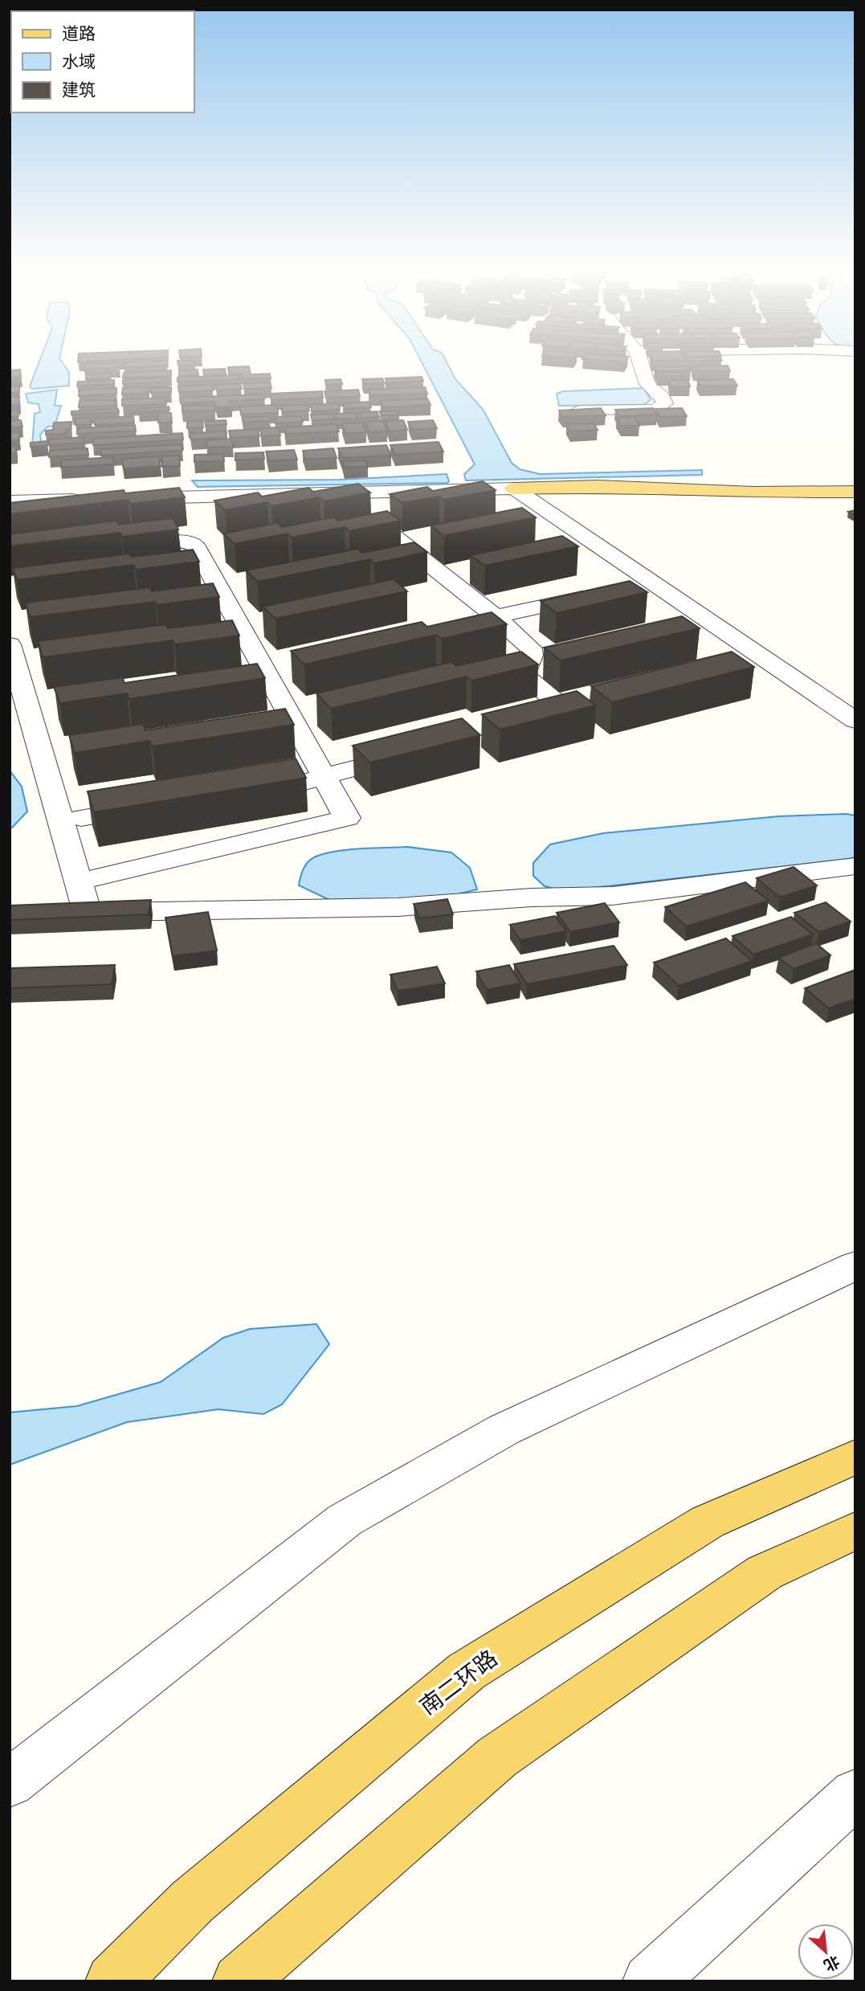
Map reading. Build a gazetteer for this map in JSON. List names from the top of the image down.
{
  "streets": {
    "main road": ["南二环路"]
  },
  "legend": ["道路", "水域", "建筑"],
  "north": "bottom right"
}
